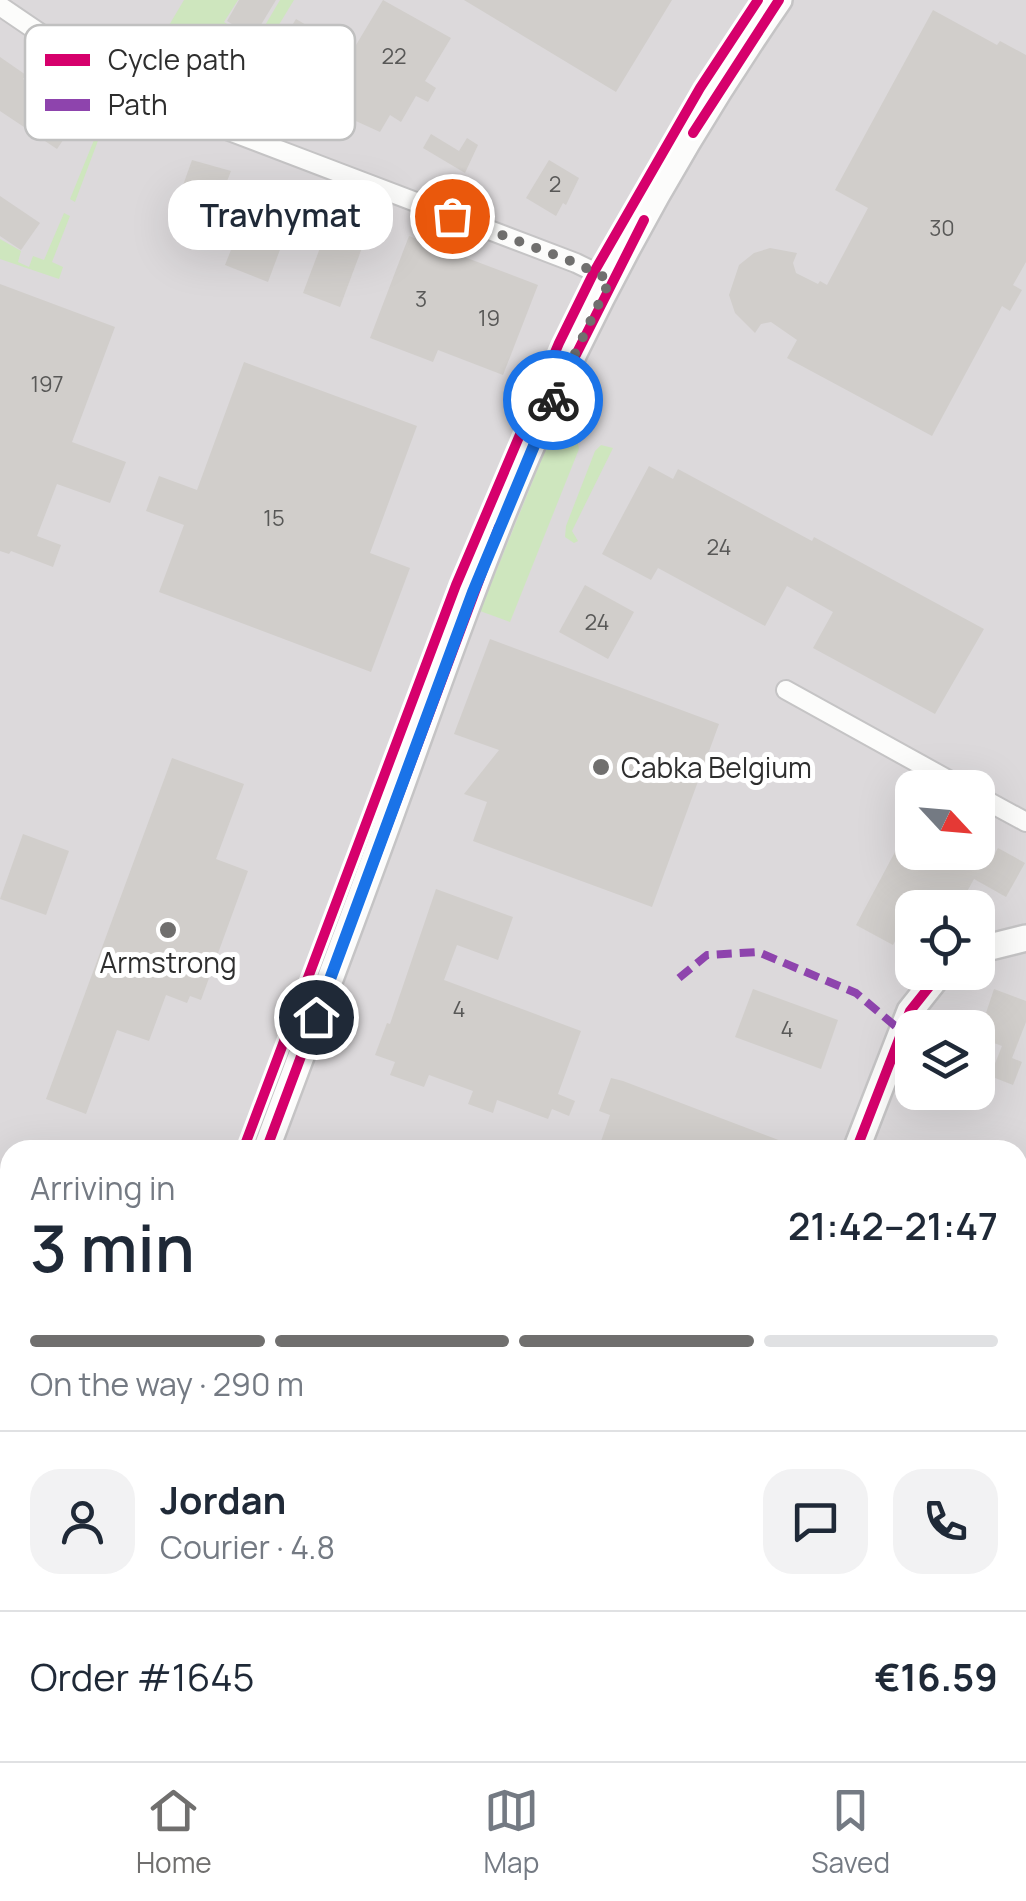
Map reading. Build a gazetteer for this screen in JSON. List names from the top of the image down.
{
  "places": ["Travhymat", "Cabka Belgium", "Armstrong"],
  "house_numbers": [
    "22",
    "2",
    "30",
    "3",
    "19",
    "197",
    "15",
    "24",
    "24",
    "4",
    "4"
  ],
  "legend": ["Cycle path", "Path"],
  "north": "bottom right",
  "page": {
    "bubble": "Travhymat",
    "heading": ["3 min", "Arriving in", "21:42–21:47"],
    "panel": [
      "Jordan",
      "Courier · 4.8",
      "Order #1645",
      "€16.59"
    ],
    "bar": "On the way · 290 m",
    "tabs": ["Home", "Map", "Saved"]
  }
}
